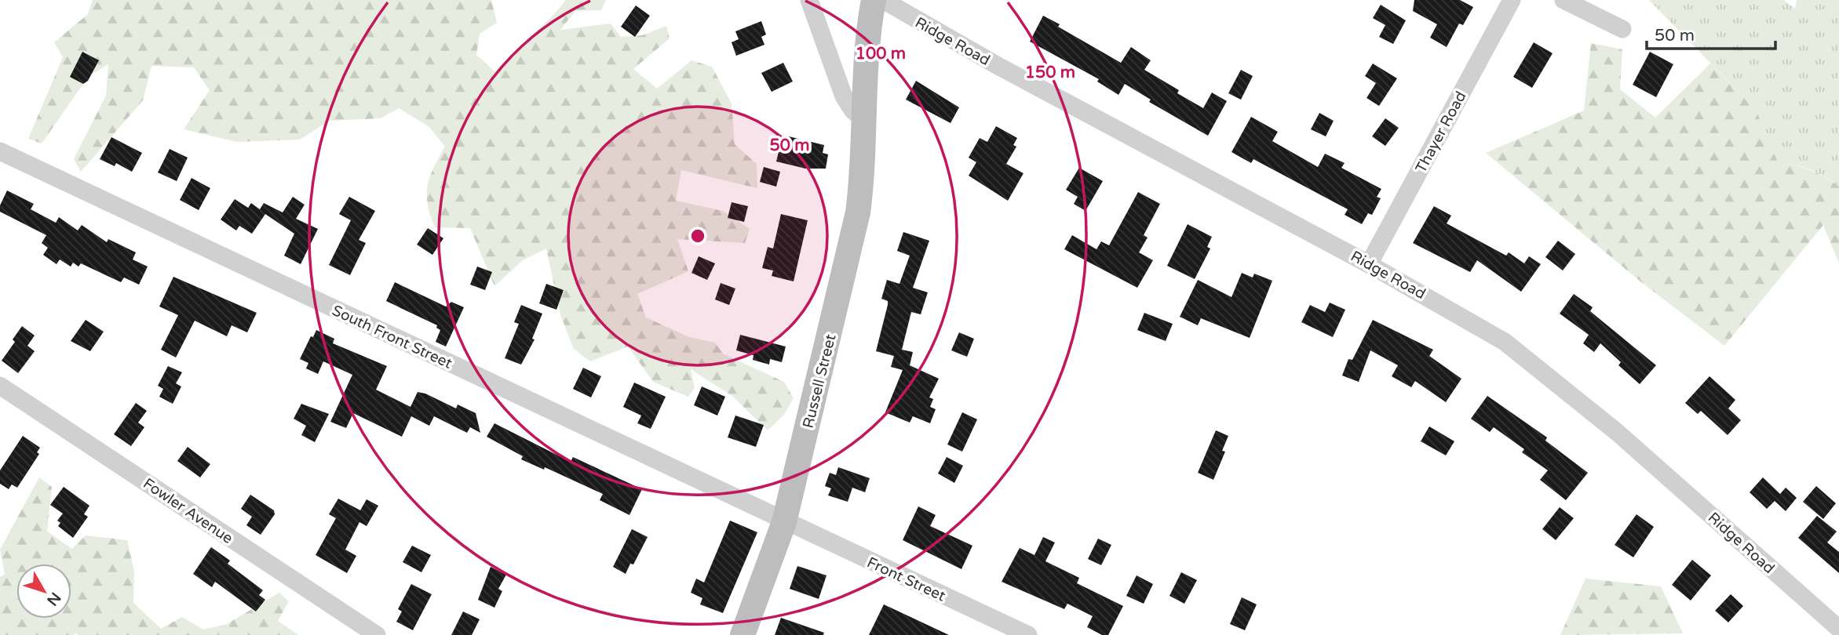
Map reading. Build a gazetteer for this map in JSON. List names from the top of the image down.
{
  "streets": {
    "main road": ["Russell Street"],
    "street": [
      "Ridge Road",
      "Thayer Road",
      "South Front Street",
      "Fowler Avenue",
      "Front Street"
    ]
  },
  "crossings": [
    ["Ridge Road", "Thayer Road"],
    ["South Front Street", "Russell Street"],
    ["South Front Street", "Front Street"],
    ["Russell Street", "Front Street"]
  ],
  "scale_bar": "50 m",
  "north": "bottom right",
  "rings": ["100 m", "150 m", "50 m"]
}
